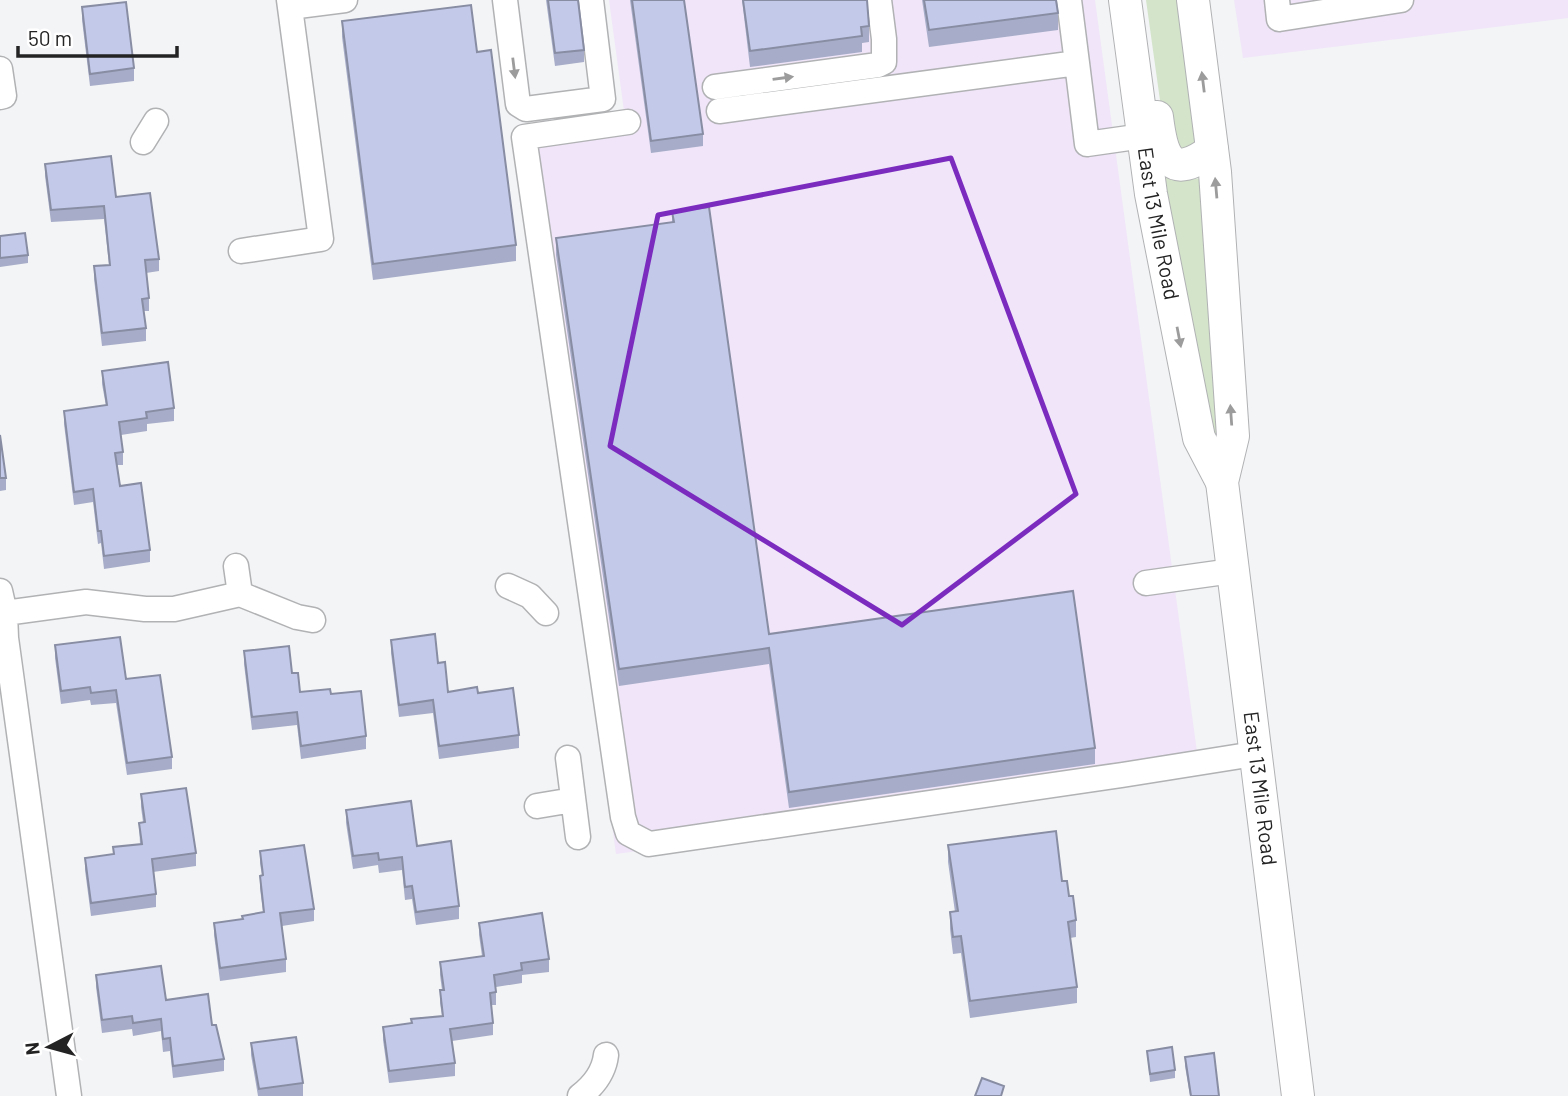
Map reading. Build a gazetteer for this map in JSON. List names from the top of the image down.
{
  "streets": {
    "main road": ["East 13 Mile Road"]
  },
  "scale_bar": "50 m",
  "north": "left"
}
